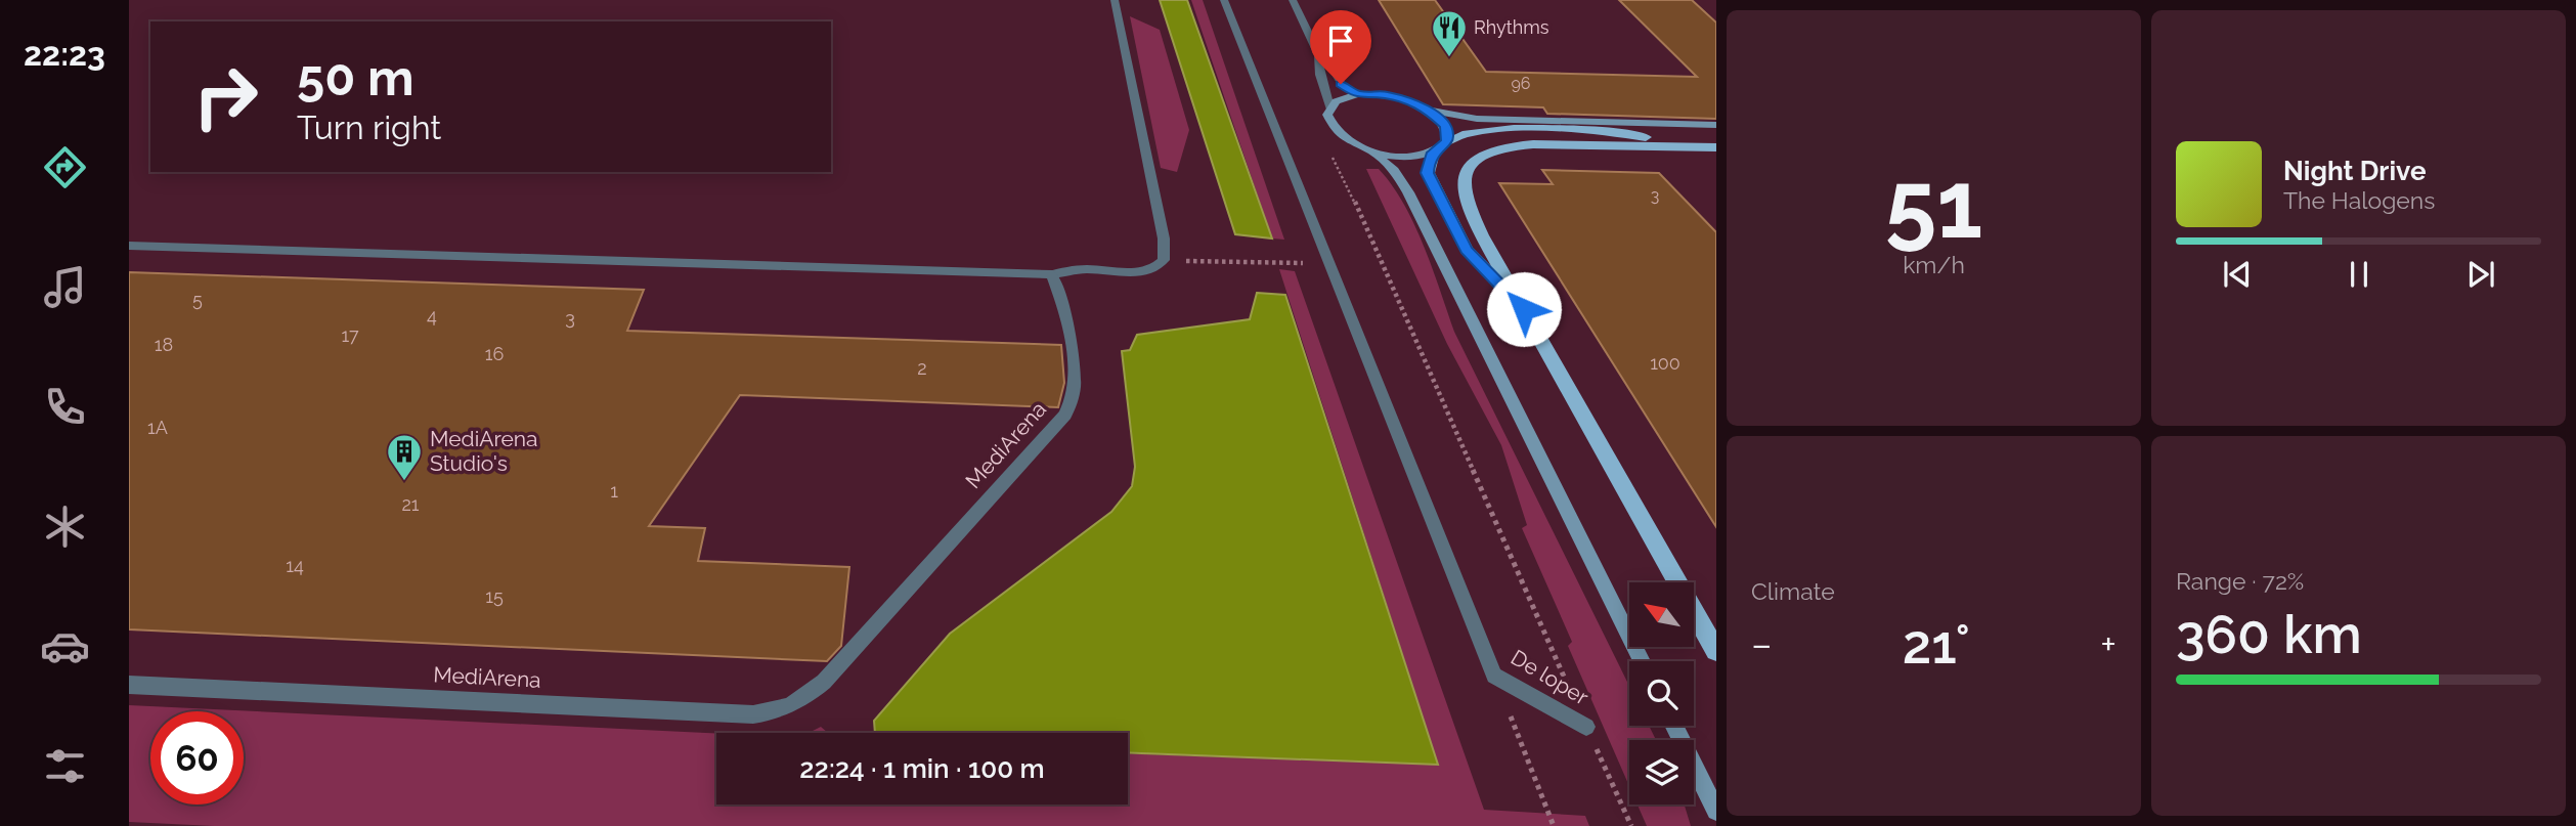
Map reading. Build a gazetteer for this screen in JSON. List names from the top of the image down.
{
  "streets": {
    "street": ["MediArena", "De loper"]
  },
  "places": {
    "restaurant": ["Rhythms"],
    "building": ["MediArena Studio's"]
  },
  "house_numbers": [
    "96",
    "3",
    "5",
    "4",
    "3",
    "17",
    "18",
    "16",
    "100",
    "2",
    "1A",
    "1",
    "21",
    "14",
    "15"
  ],
  "north": "top left",
  "page": {
    "tabs": "22:23",
    "tile": [
      ["51", "km/h"],
      "Climate",
      ["Range · 72%", "360 km"]
    ],
    "turn": ["50 m", "Turn right"],
    "song": ["Night Drive", "The Halogens"],
    "heat": ["−", "21°", "+"],
    "limit": "60",
    "trip": "22:24 · 1 min · 100 m"
  }
}
